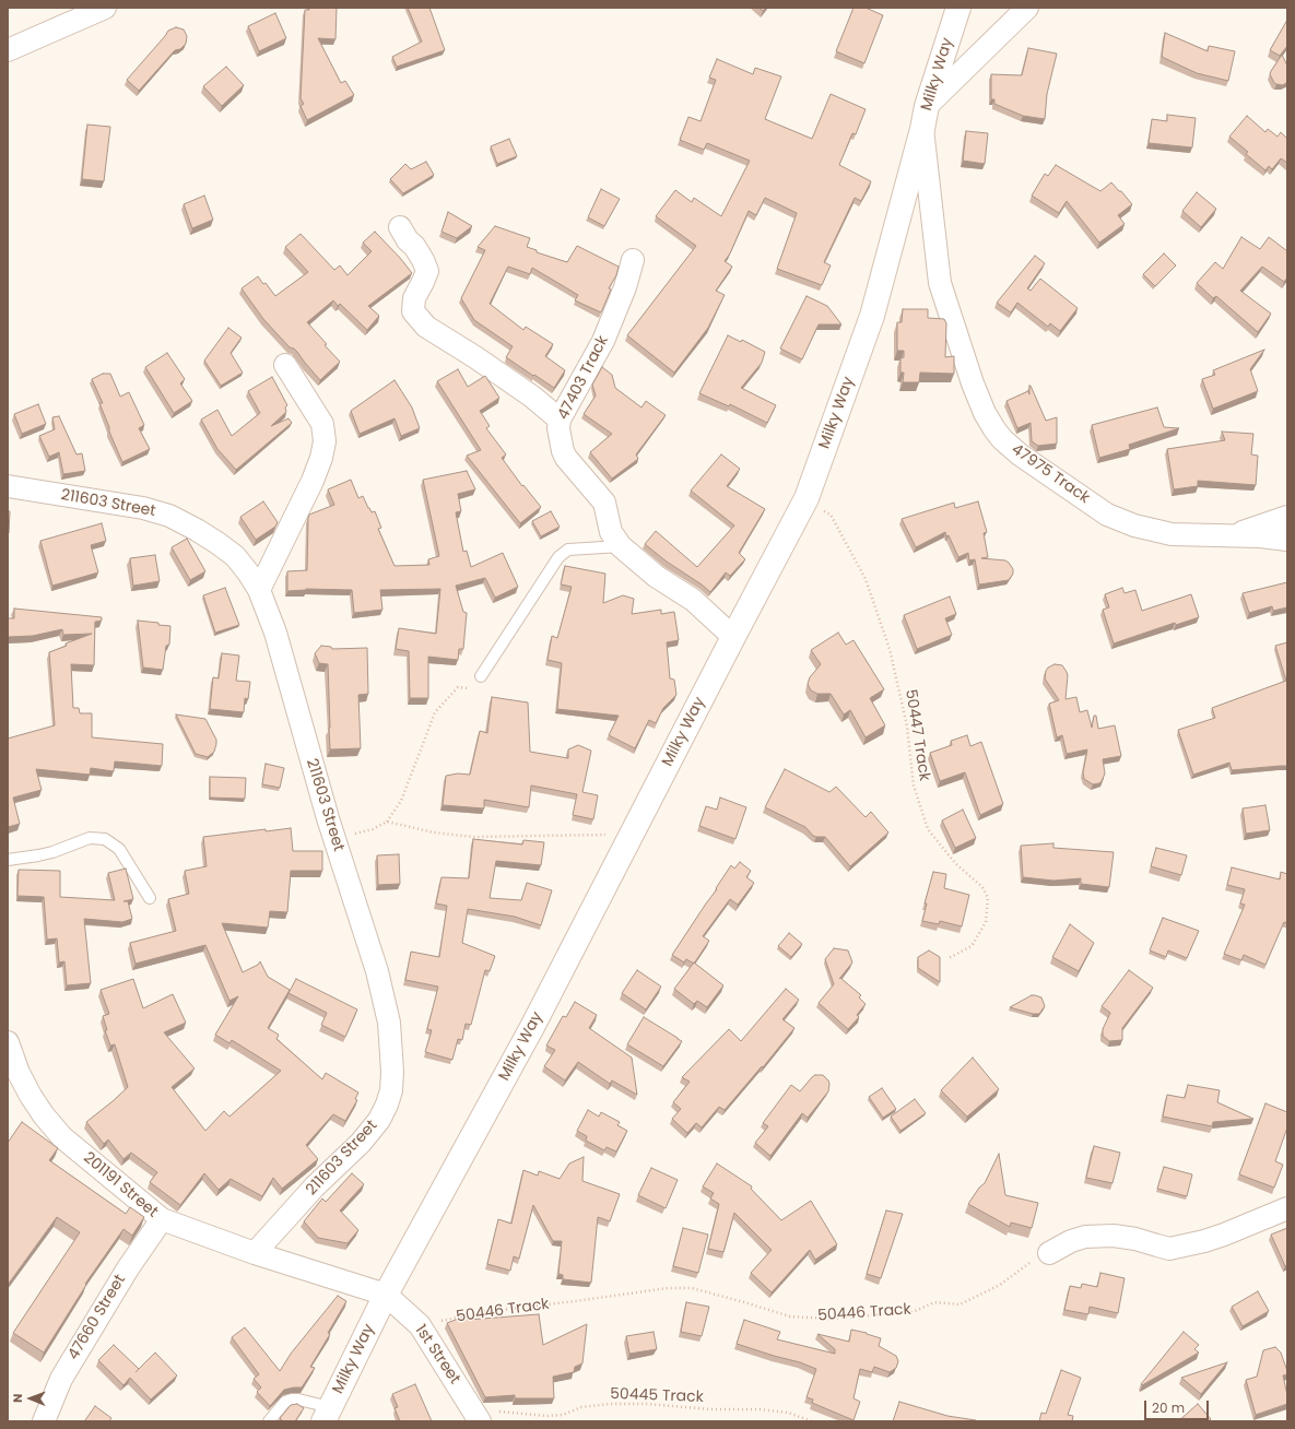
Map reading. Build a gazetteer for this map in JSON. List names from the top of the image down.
{
  "streets": {
    "street": [
      "Milky Way",
      "47403 Track",
      "47975 Track",
      "211603 Street",
      "201191 Street",
      "47660 Street",
      "1st Street"
    ],
    "path": ["50447 Track", "50446 Track", "50445 Track"]
  },
  "crossings": [
    ["Milky Way", "47403 Track"],
    ["Milky Way", "47975 Track"],
    ["Milky Way", "50447 Track"],
    ["Milky Way", "201191 Street"],
    ["Milky Way", "1st Street"],
    ["211603 Street", "201191 Street"],
    ["201191 Street", "47660 Street"],
    ["201191 Street", "1st Street"],
    ["50446 Track", "1st Street"],
    ["1st Street", "50445 Track"]
  ],
  "scale_bar": "20 m",
  "north": "left"
}
